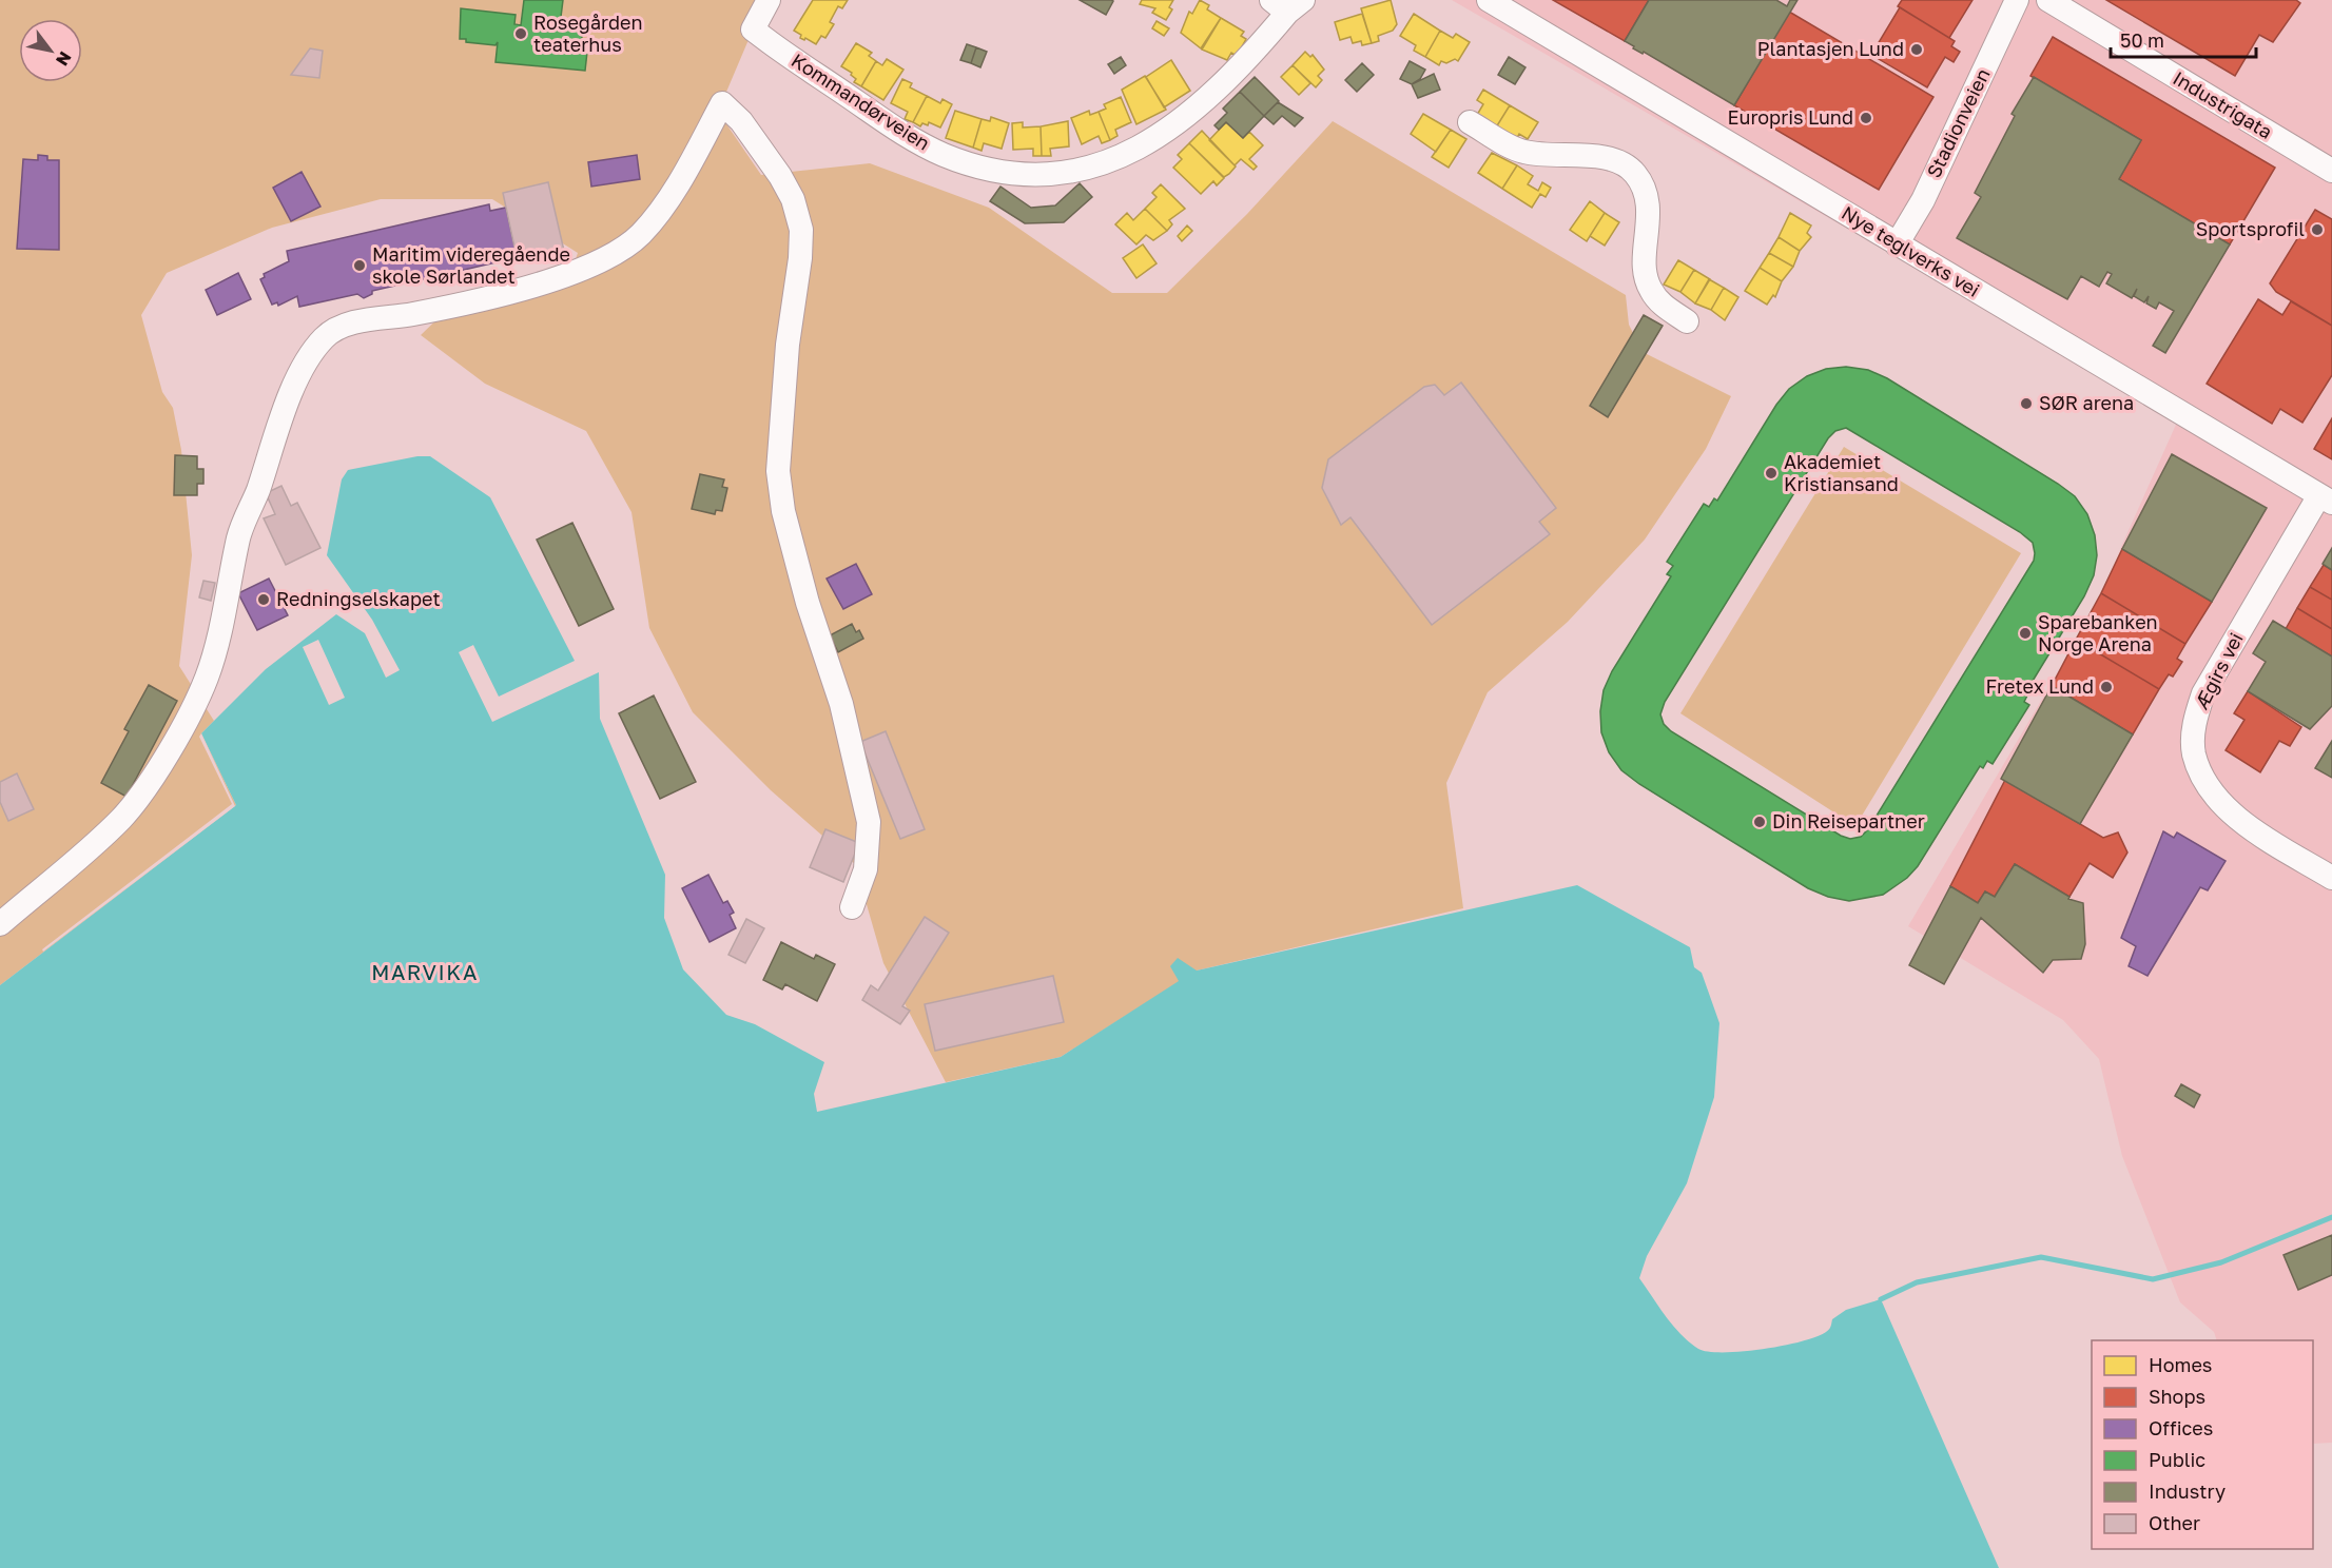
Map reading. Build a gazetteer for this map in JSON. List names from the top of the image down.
{
  "streets": {
    "street": [
      "Kommandørveien",
      "Industrigata",
      "Stadionveien",
      "Nye teglverks vei",
      "Ægirs vei"
    ]
  },
  "crossings": [
    ["Stadionveien", "Nye teglverks vei"],
    ["Nye teglverks vei", "Ægirs vei"]
  ],
  "districts": ["MARVIKA"],
  "places": [
    "Rosegården teaterhus",
    "Plantasjen Lund",
    "Europris Lund",
    "Sportsprofil",
    "Maritim videregående skole Sørlandet",
    "SØR arena",
    "Akademiet Kristiansand",
    "Redningselskapet",
    "Sparebanken Norge Arena",
    "Fretex Lund",
    "Din Reisepartner"
  ],
  "legend": [
    "Homes",
    "Shops",
    "Offices",
    "Public",
    "Industry",
    "Other"
  ],
  "scale_bar": "50 m",
  "north": "bottom right"
}
